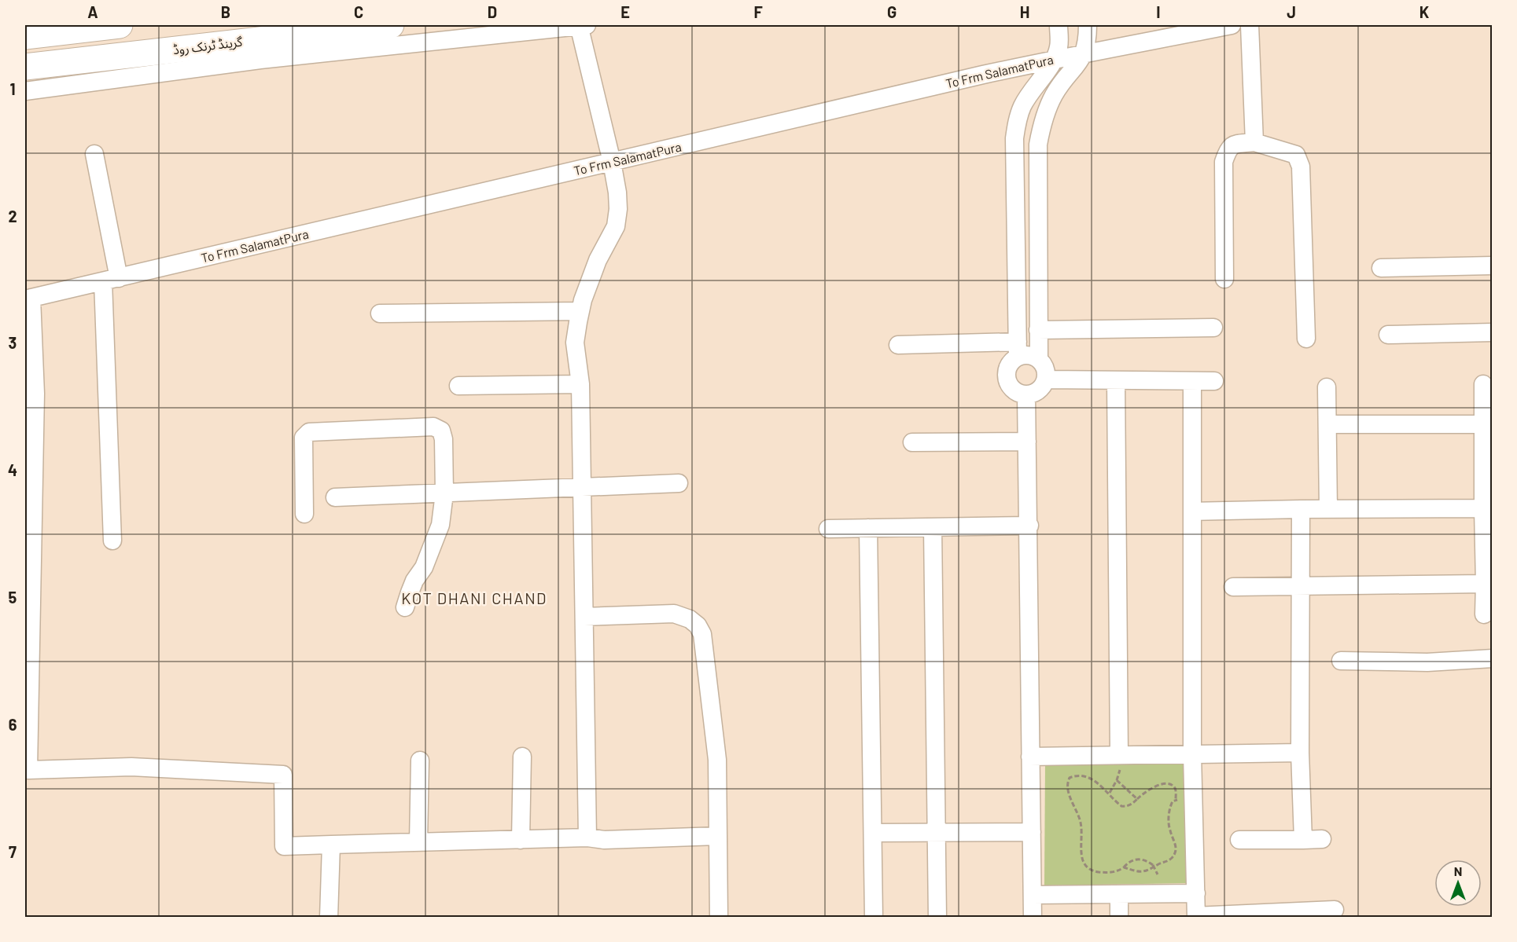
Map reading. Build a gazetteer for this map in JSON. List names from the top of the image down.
{
  "streets": {
    "highway": ["گرینڈ ٹرنک روڈ"],
    "street": ["To Frm SalamatPura"]
  },
  "districts": ["KOT DHANI CHAND"],
  "north": "top",
  "grid": {
    "columns": [
      "A",
      "B",
      "C",
      "D",
      "E",
      "F",
      "G",
      "H",
      "I",
      "J",
      "K"
    ],
    "rows": [
      "1",
      "2",
      "3",
      "4",
      "5",
      "6",
      "7"
    ]
  }
}
